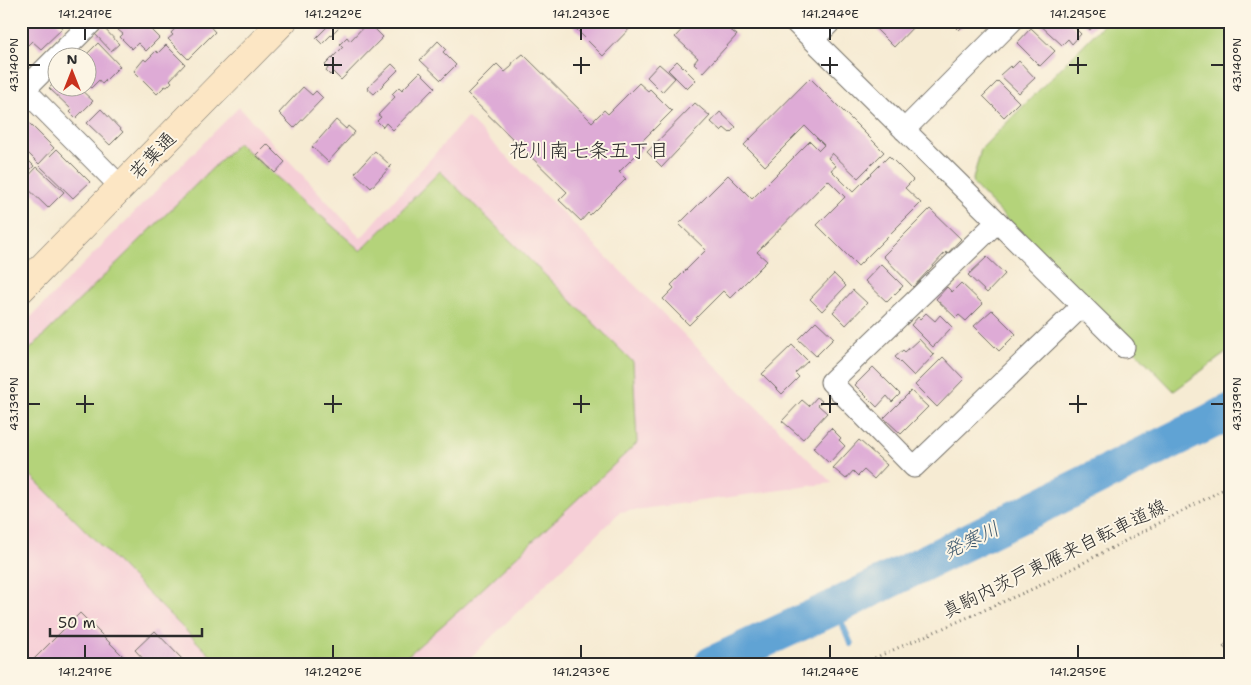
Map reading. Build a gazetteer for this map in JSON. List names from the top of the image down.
{
  "streets": {
    "street": ["若葉通"],
    "path": ["真駒内茨戸東雁来自転車道線"]
  },
  "districts": ["花川南七条五丁目"],
  "water": ["発寒川"],
  "scale_bar": "50 m",
  "north": "top",
  "coordinates": [
    "141.291°E",
    "141.292°E",
    "141.293°E",
    "141.294°E",
    "141.295°E",
    "43.140°N",
    "43.139°N"
  ]
}
